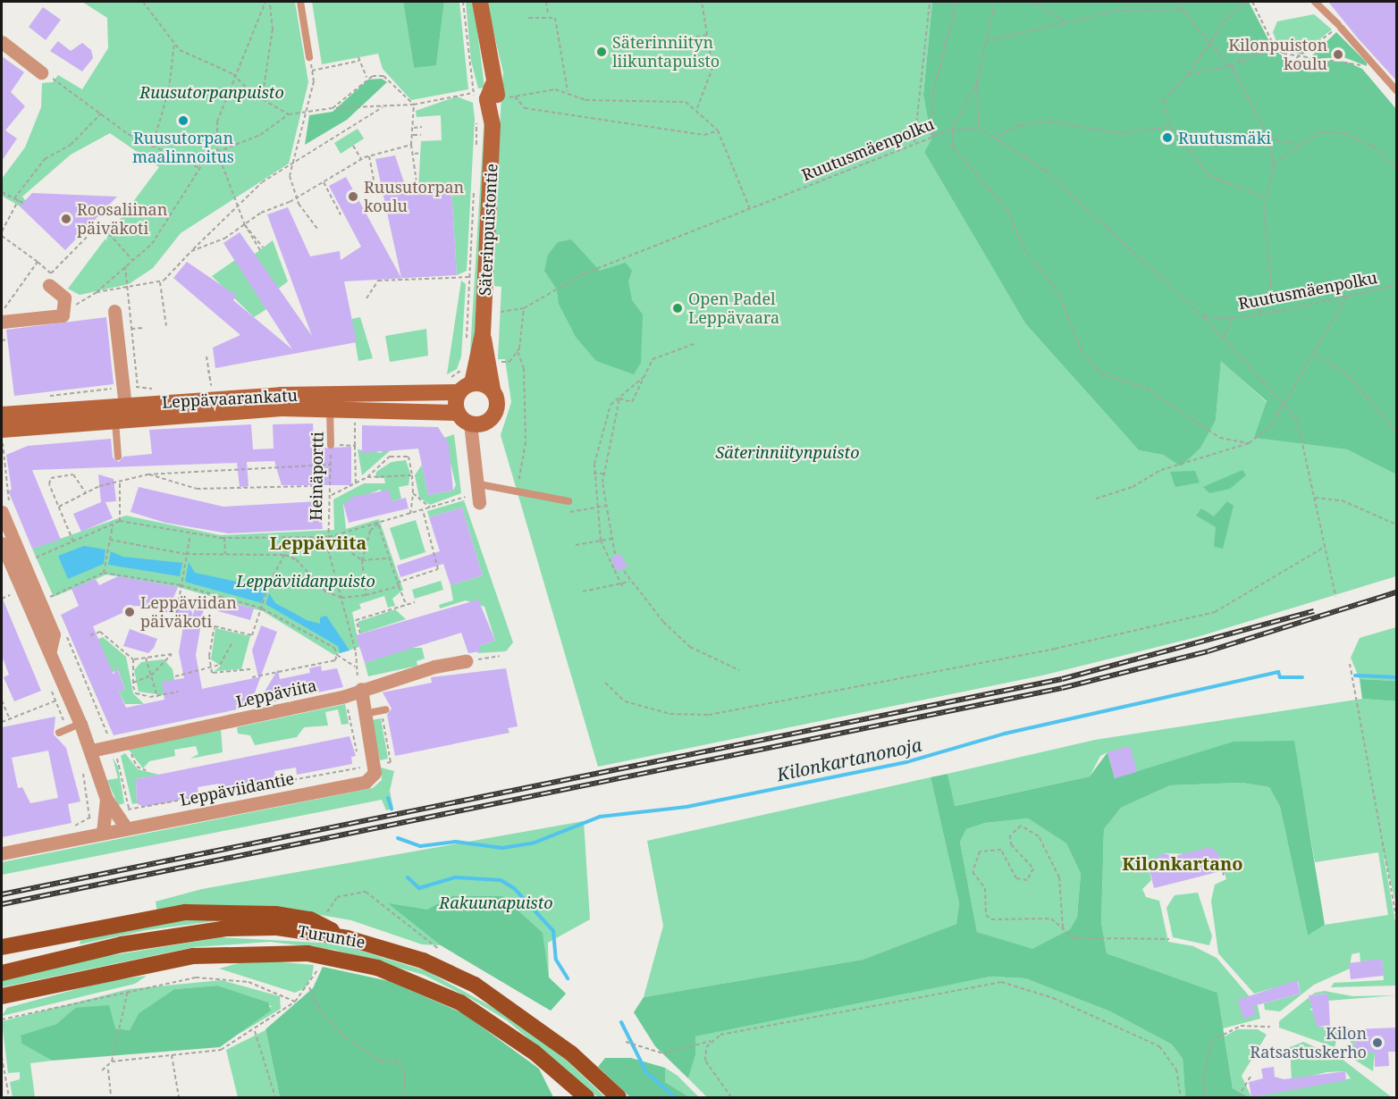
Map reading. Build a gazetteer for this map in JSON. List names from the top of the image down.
{
  "streets": {
    "main road": ["Säterinpuistontie", "Leppävaarankatu", "Turuntie"],
    "street": ["Leppäviita", "Leppäviidantie"],
    "lane": ["Heinäportti"],
    "path": ["Ruutusmäenpolku"]
  },
  "crossings": [
    ["Säterinpuistontie", "Leppävaarankatu"],
    ["Leppävaarankatu", "Heinäportti"],
    ["Heinäportti", "Leppäviita"]
  ],
  "districts": ["Leppäviita", "Kilonkartano"],
  "water": ["Kilonkartanonoja"],
  "parks": [
    "Ruusutorpanpuisto",
    "Säterinniitynpuisto",
    "Leppäviidanpuisto",
    "Rakuunapuisto"
  ],
  "places": [
    "Säterinniityn liikuntapuisto",
    "Kilonpuiston koulu",
    "Ruusutorpan maalinnoitus",
    "Ruutusmäki",
    "Ruusutorpan koulu",
    "Roosaliinan päiväkoti",
    "Open Padel Leppävaara",
    "Leppäviidan päiväkoti",
    "Kilon Ratsastuskerho"
  ]
}
